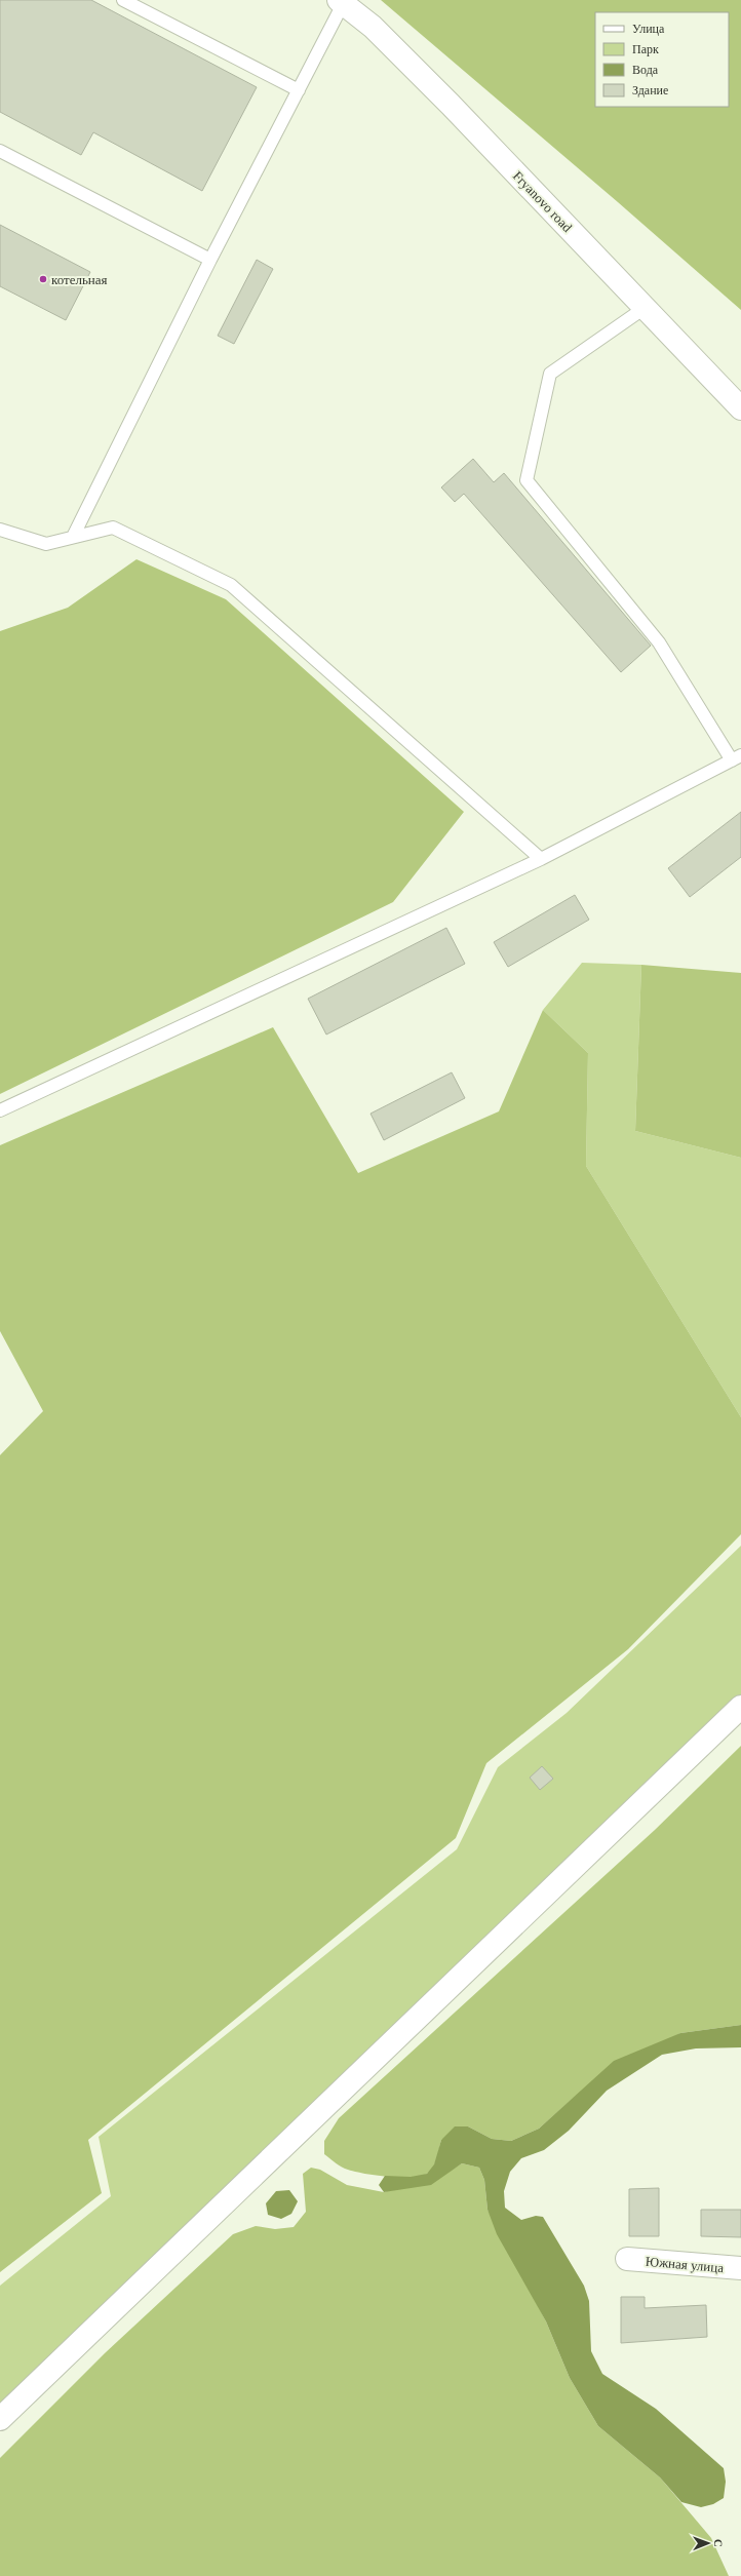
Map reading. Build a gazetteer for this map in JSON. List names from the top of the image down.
{
  "streets": {
    "street": ["Fryanovo road", "Южная улица"]
  },
  "places": ["котельная"],
  "legend": [
    "Улица",
    "Парк",
    "Вода",
    "Здание"
  ],
  "north": "right"
}
